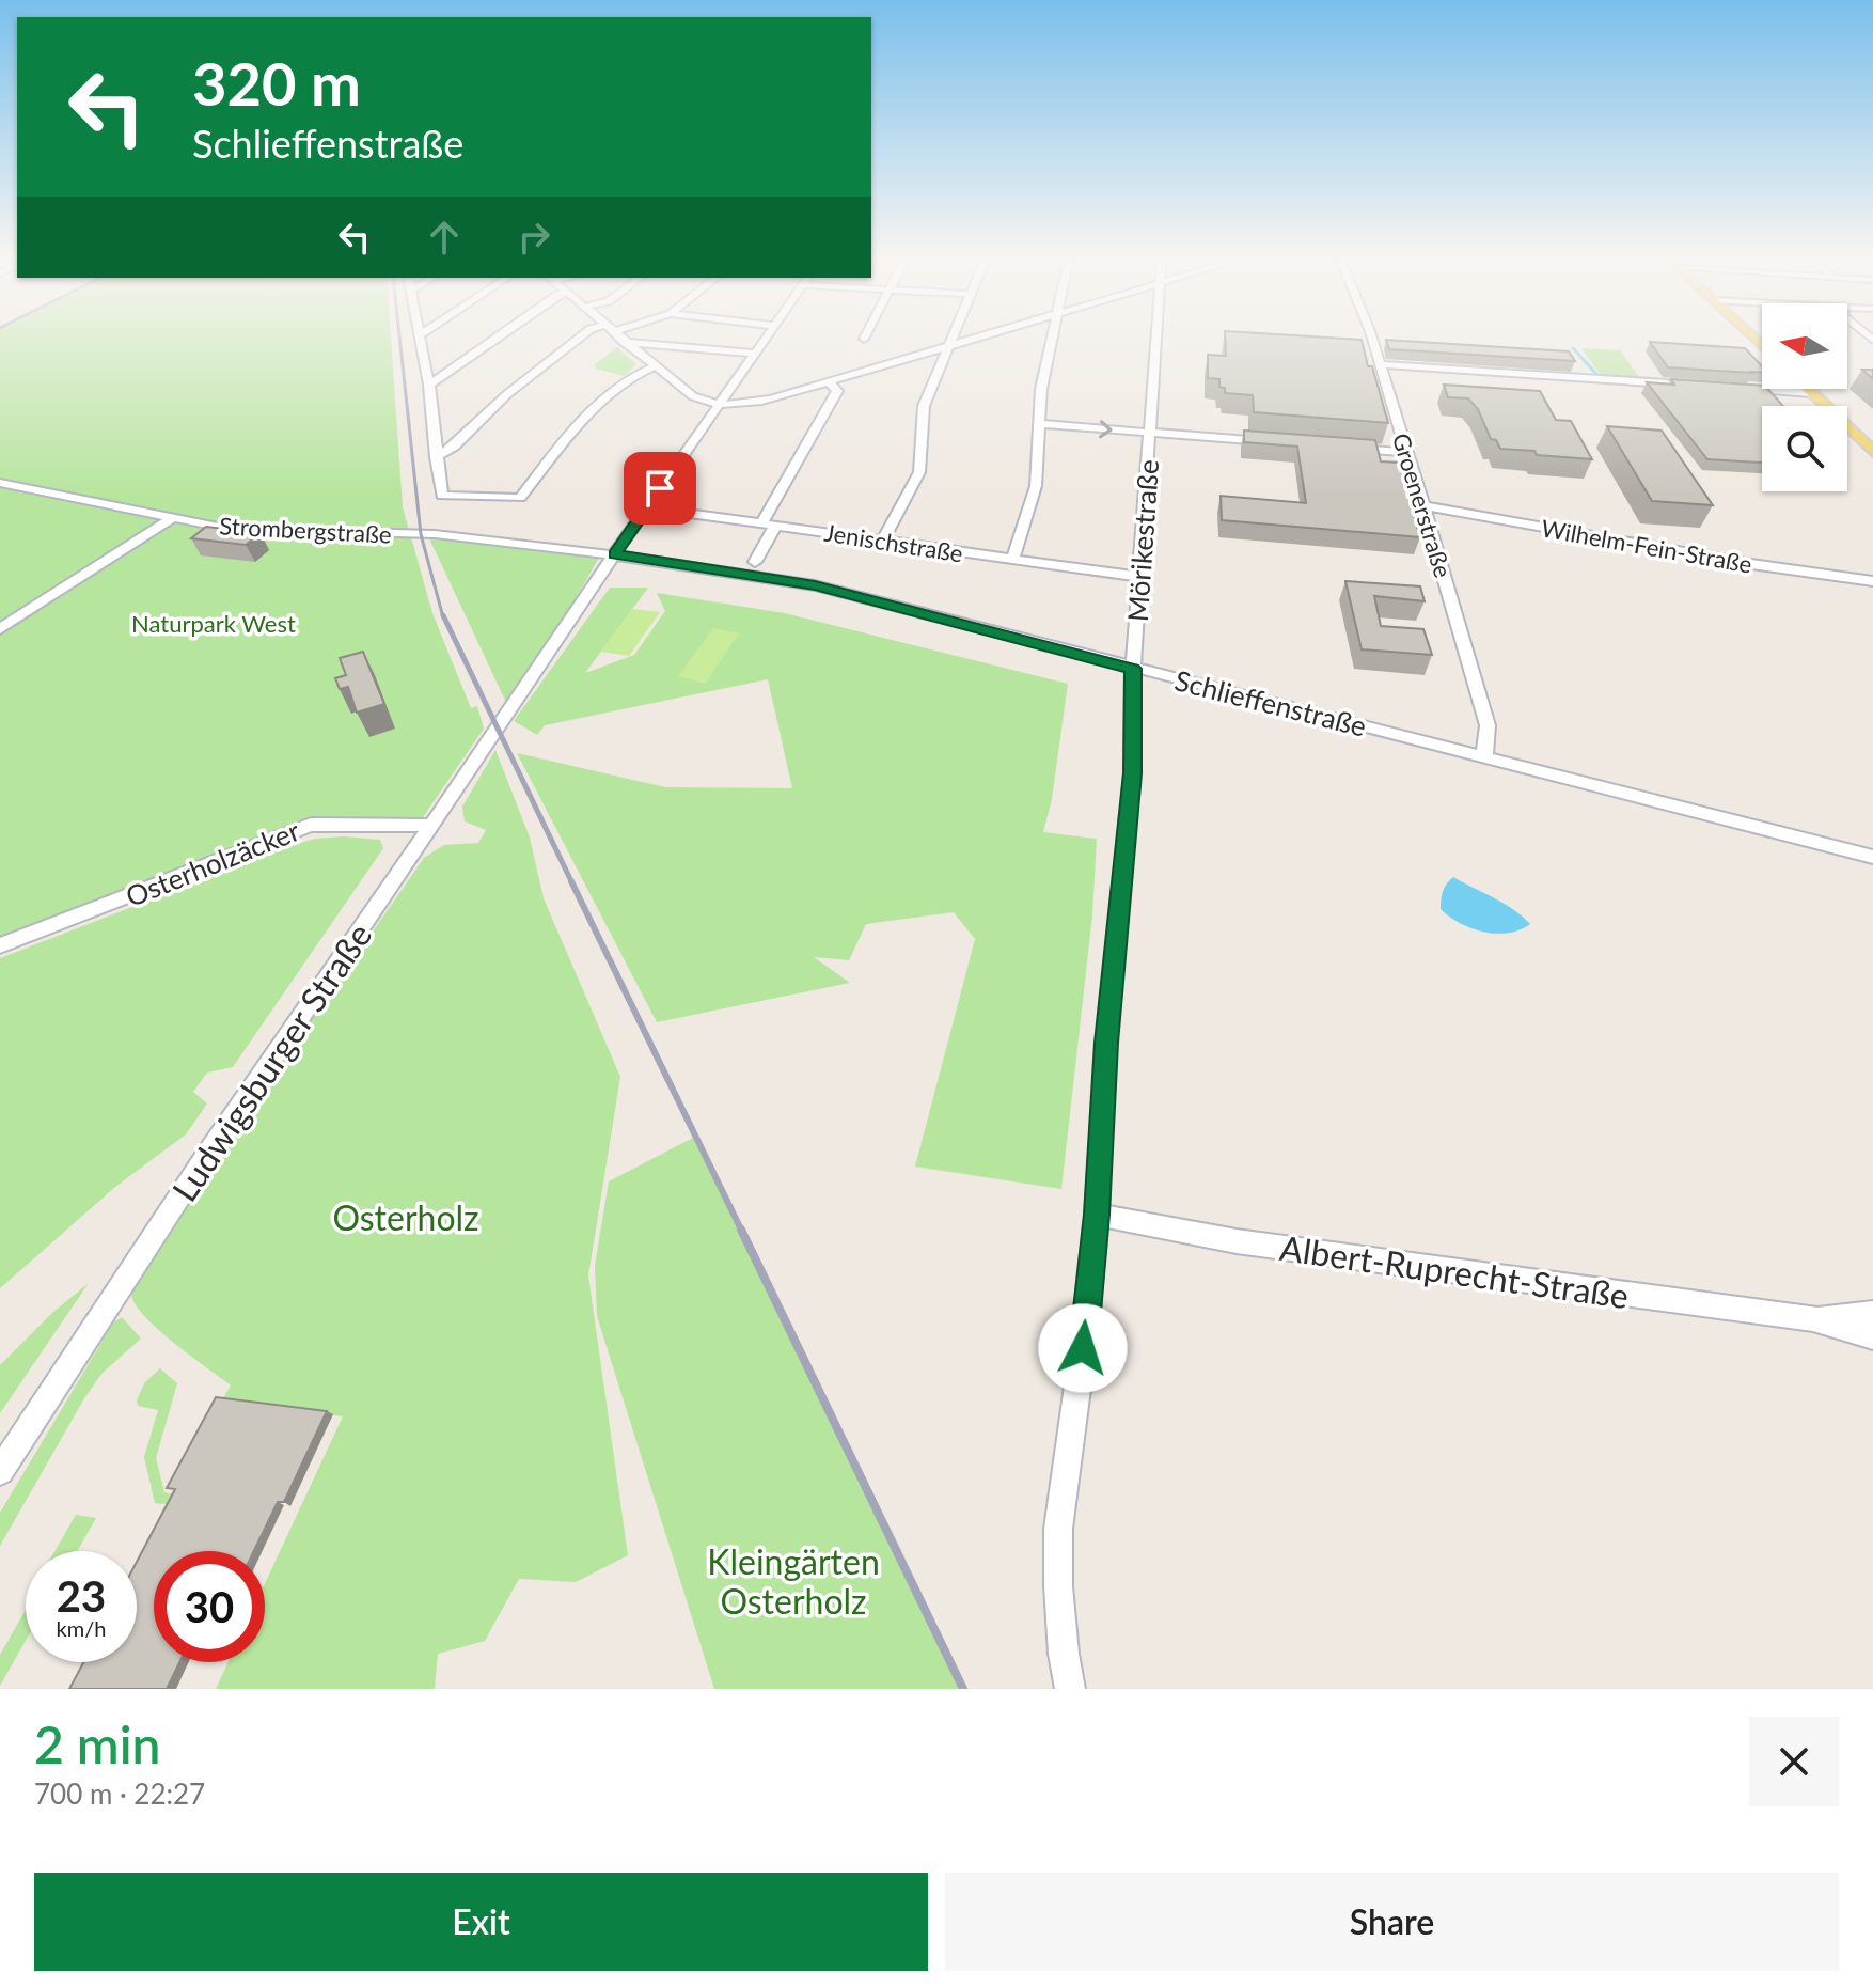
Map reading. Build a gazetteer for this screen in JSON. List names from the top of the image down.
{
  "streets": {
    "street": [
      "Groenerstraße",
      "Strombergstraße",
      "Mörikestraße",
      "Jenischstraße",
      "Wilhelm-Fein-Straße",
      "Schlieffenstraße",
      "Osterholzäcker",
      "Ludwigsburger Straße",
      "Albert-Ruprecht-Straße"
    ]
  },
  "crossings": [
    ["Groenerstraße", "Wilhelm-Fein-Straße"],
    ["Groenerstraße", "Schlieffenstraße"],
    ["Strombergstraße", "Schlieffenstraße"],
    ["Strombergstraße", "Ludwigsburger Straße"],
    ["Mörikestraße", "Jenischstraße"],
    ["Mörikestraße", "Schlieffenstraße"],
    ["Mörikestraße", "Albert-Ruprecht-Straße"],
    ["Jenischstraße", "Ludwigsburger Straße"],
    ["Schlieffenstraße", "Ludwigsburger Straße"],
    ["Osterholzäcker", "Ludwigsburger Straße"]
  ],
  "parks": ["Naturpark West", "Osterholz", "Kleingärten Osterholz"],
  "north": "left",
  "page": {
    "turn": ["320 m", "Schlieffenstraße"],
    "speed": "23 km/h",
    "limit": "30",
    "heading": ["2 min", "700 m · 22:27"],
    "buttons": ["Exit", "Share"]
  }
}
